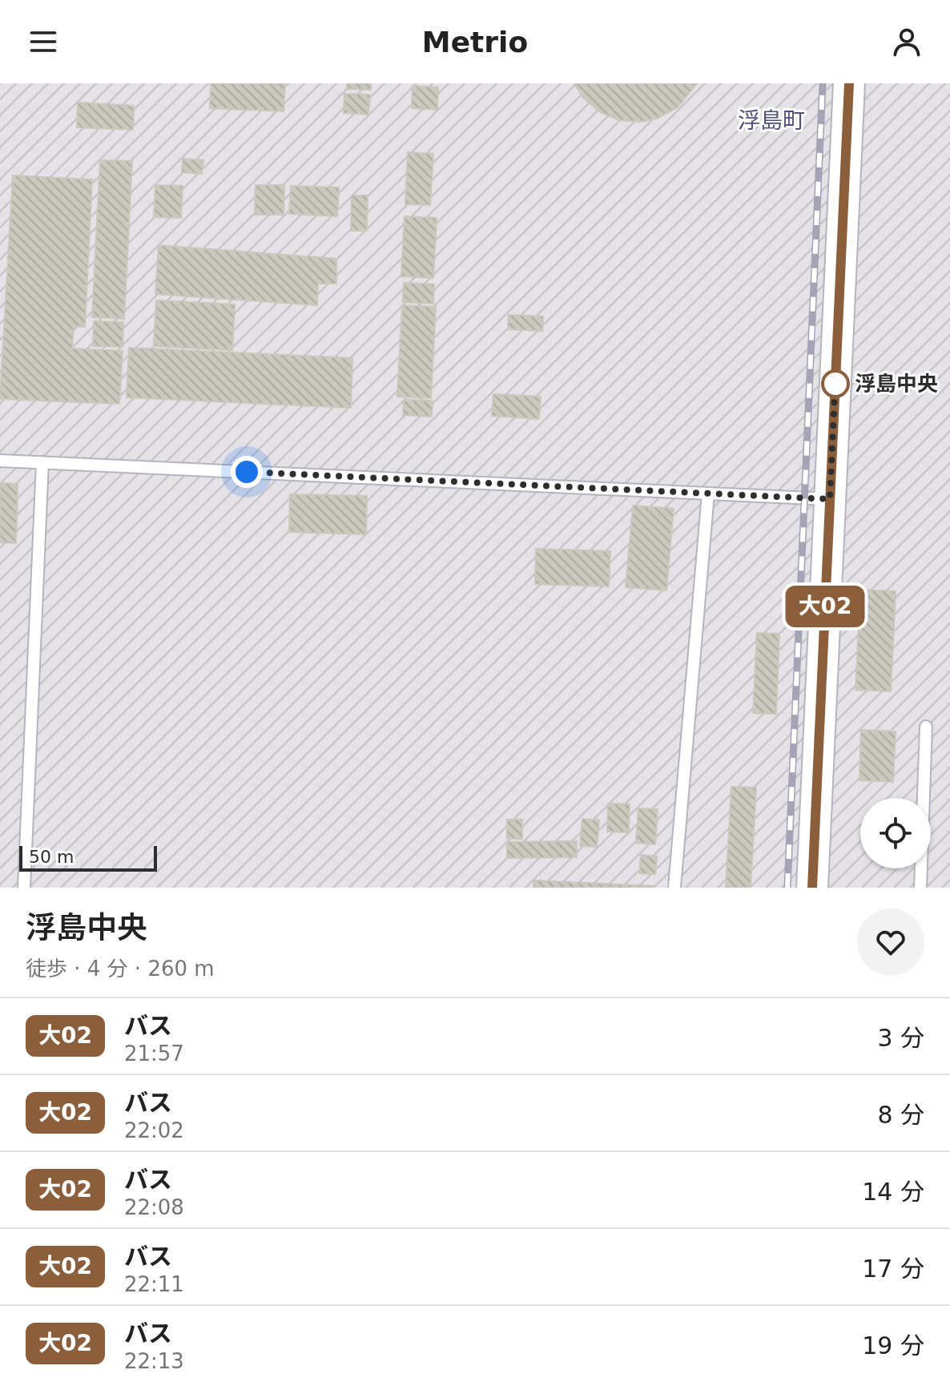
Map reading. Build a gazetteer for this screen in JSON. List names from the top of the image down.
{
  "districts": ["浮島町"],
  "places": ["浮島中央"],
  "lines": ["bus line 大02"],
  "scale_bar": "50 m",
  "page": {
    "header": "Metrio",
    "on_map": "大02",
    "scale": "50 m",
    "heading": ["浮島中央", "徒歩 · 4 分 · 260 m"],
    "list": [
      {
        "mark": "大02",
        "name": "バス",
        "note": "21:57",
        "value": "3 分"
      },
      {
        "mark": "大02",
        "name": "バス",
        "note": "22:02",
        "value": "8 分"
      },
      {
        "mark": "大02",
        "name": "バス",
        "note": "22:08",
        "value": "14 分"
      },
      {
        "mark": "大02",
        "name": "バス",
        "note": "22:11",
        "value": "17 分"
      },
      {
        "mark": "大02",
        "name": "バス",
        "note": "22:13",
        "value": "19 分"
      }
    ]
  }
}
